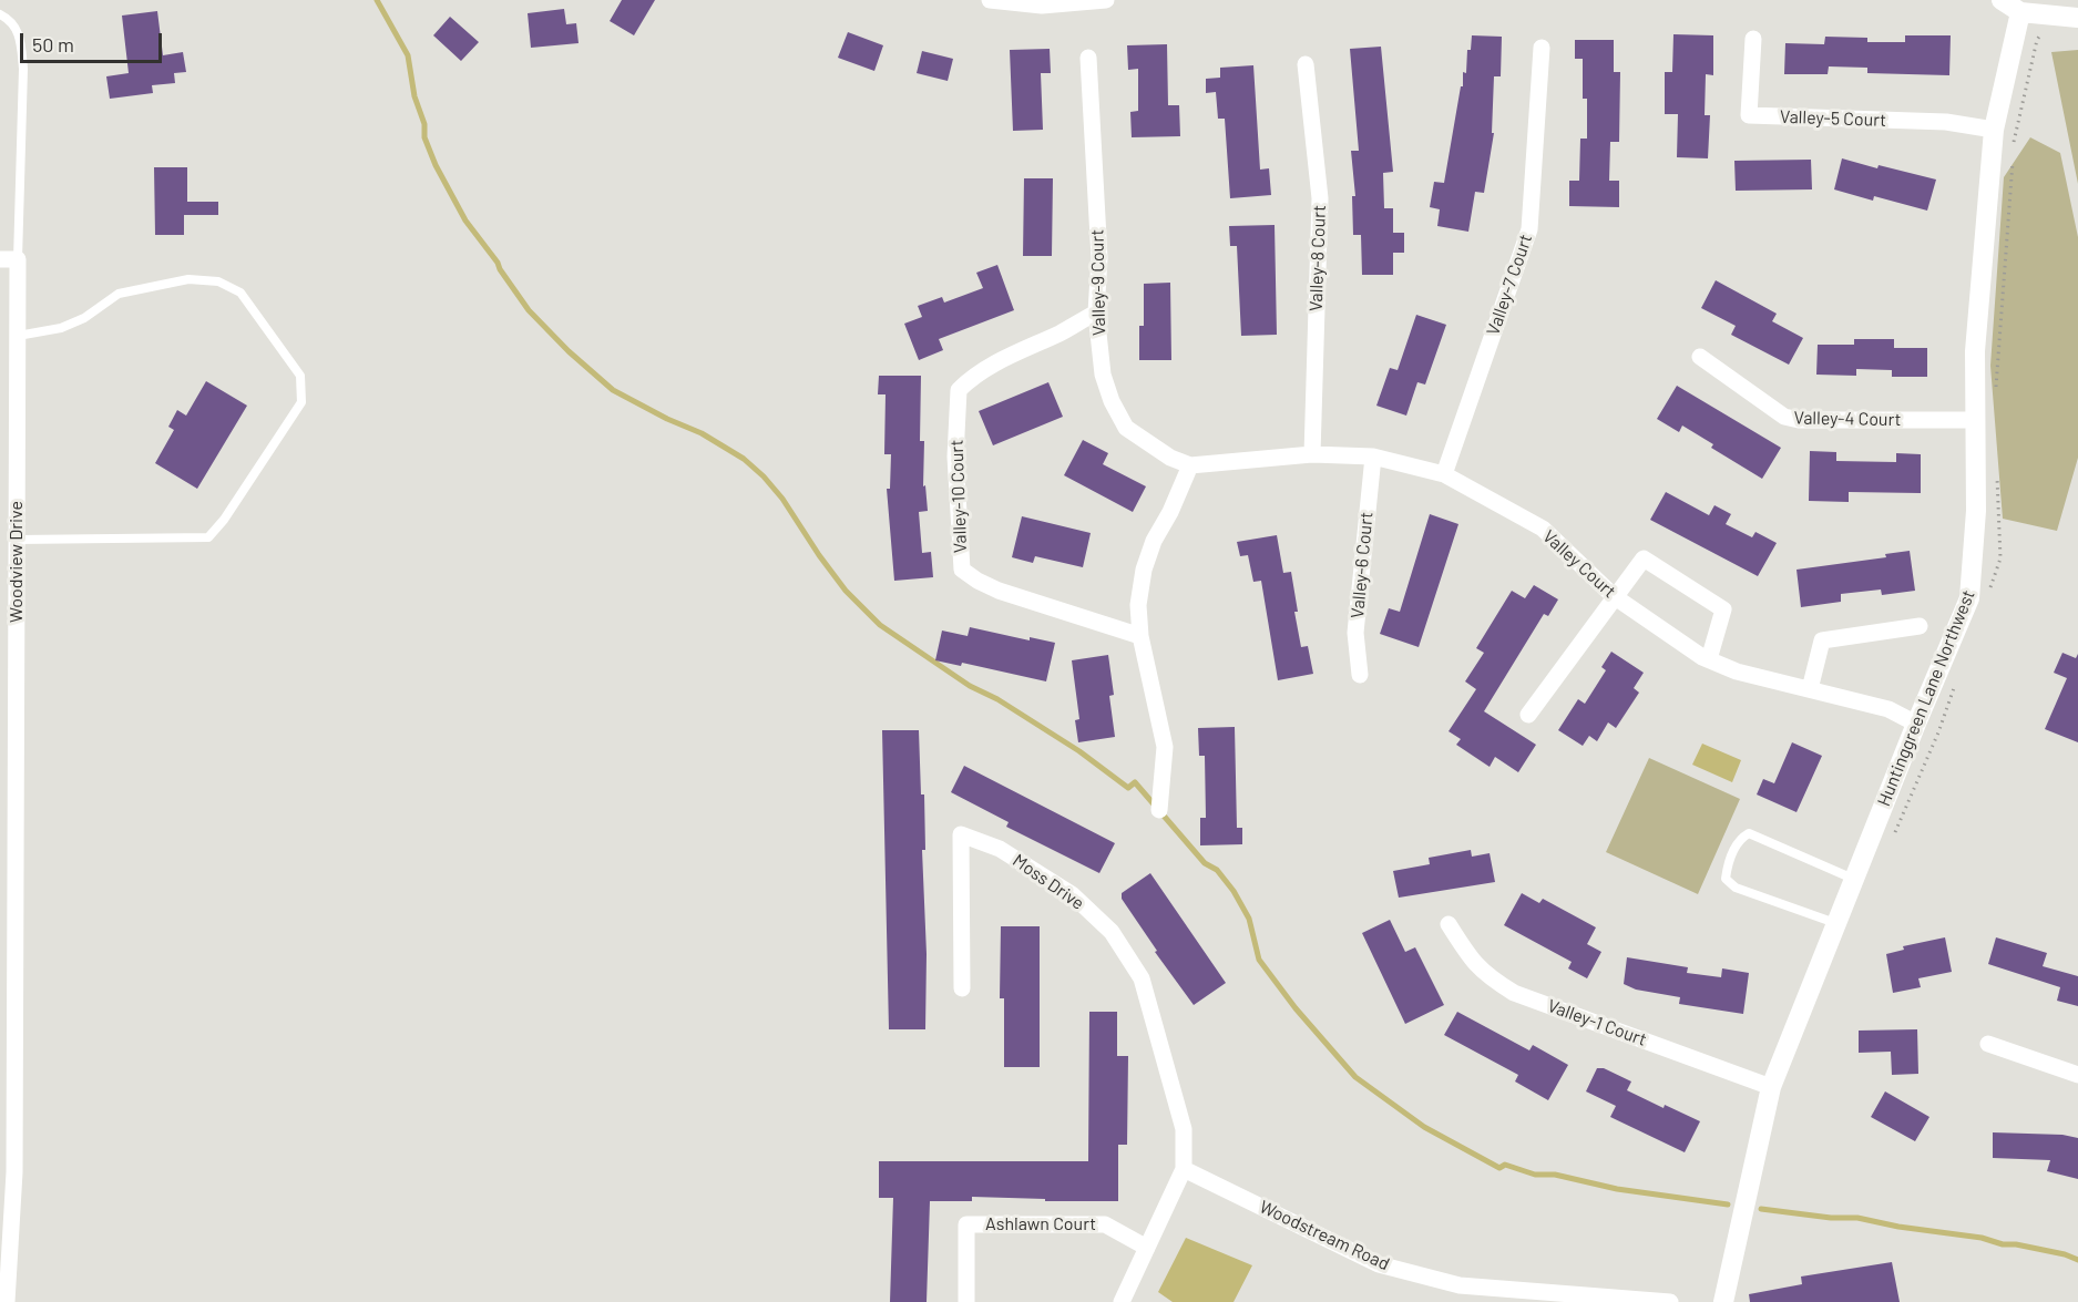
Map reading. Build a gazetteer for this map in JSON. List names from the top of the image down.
{
  "streets": {
    "street": [
      "Valley-5 Court",
      "Valley-8 Court",
      "Valley-9 Court",
      "Valley-7 Court",
      "Valley-4 Court",
      "Valley-10 Court",
      "Woodview Drive",
      "Valley Court",
      "Valley-6 Court",
      "Huntinggreen Lane Northwest",
      "Moss Drive",
      "Valley-1 Court",
      "Ashlawn Court",
      "Woodstream Road"
    ]
  },
  "crossings": [
    ["Valley-5 Court", "Huntinggreen Lane Northwest"],
    ["Valley-8 Court", "Valley Court"],
    ["Valley-9 Court", "Valley-10 Court"],
    ["Valley-9 Court", "Valley Court"],
    ["Valley-7 Court", "Valley Court"],
    ["Valley-4 Court", "Huntinggreen Lane Northwest"],
    ["Valley Court", "Valley-6 Court"],
    ["Valley Court", "Huntinggreen Lane Northwest"],
    ["Huntinggreen Lane Northwest", "Valley-1 Court"],
    ["Moss Drive", "Woodstream Road"]
  ],
  "scale_bar": "50 m"
}
